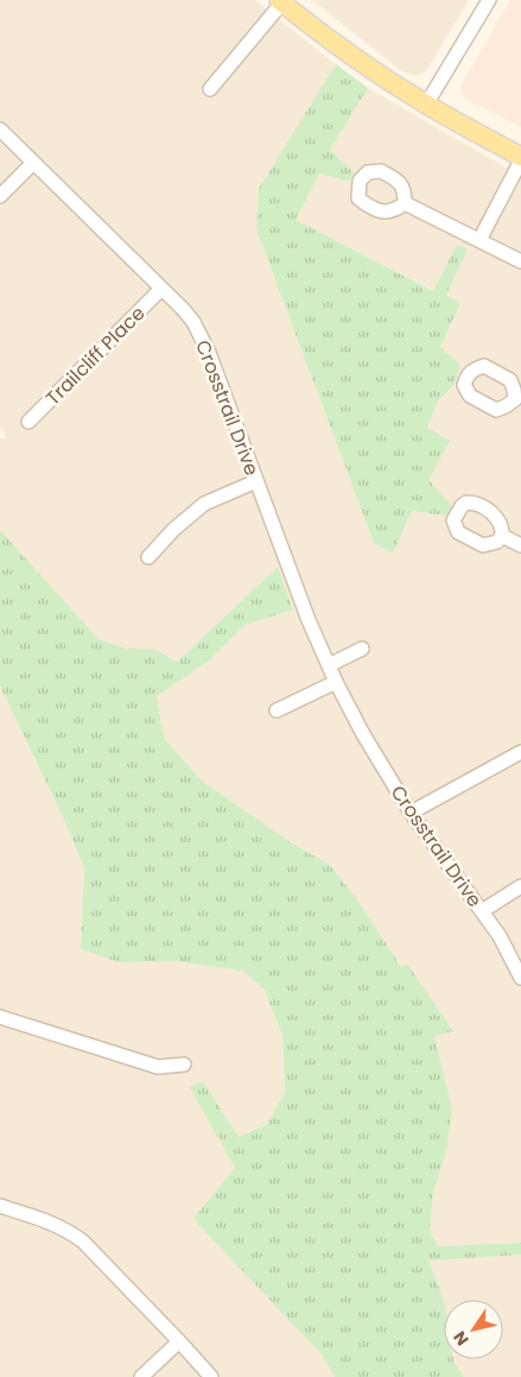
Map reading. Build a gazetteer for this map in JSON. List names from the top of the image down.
{
  "streets": {
    "street": ["Trailcliff Place", "Crosstrail Drive"]
  },
  "crossings": [
    ["Trailcliff Place", "Crosstrail Drive"]
  ],
  "north": "bottom left"
}
